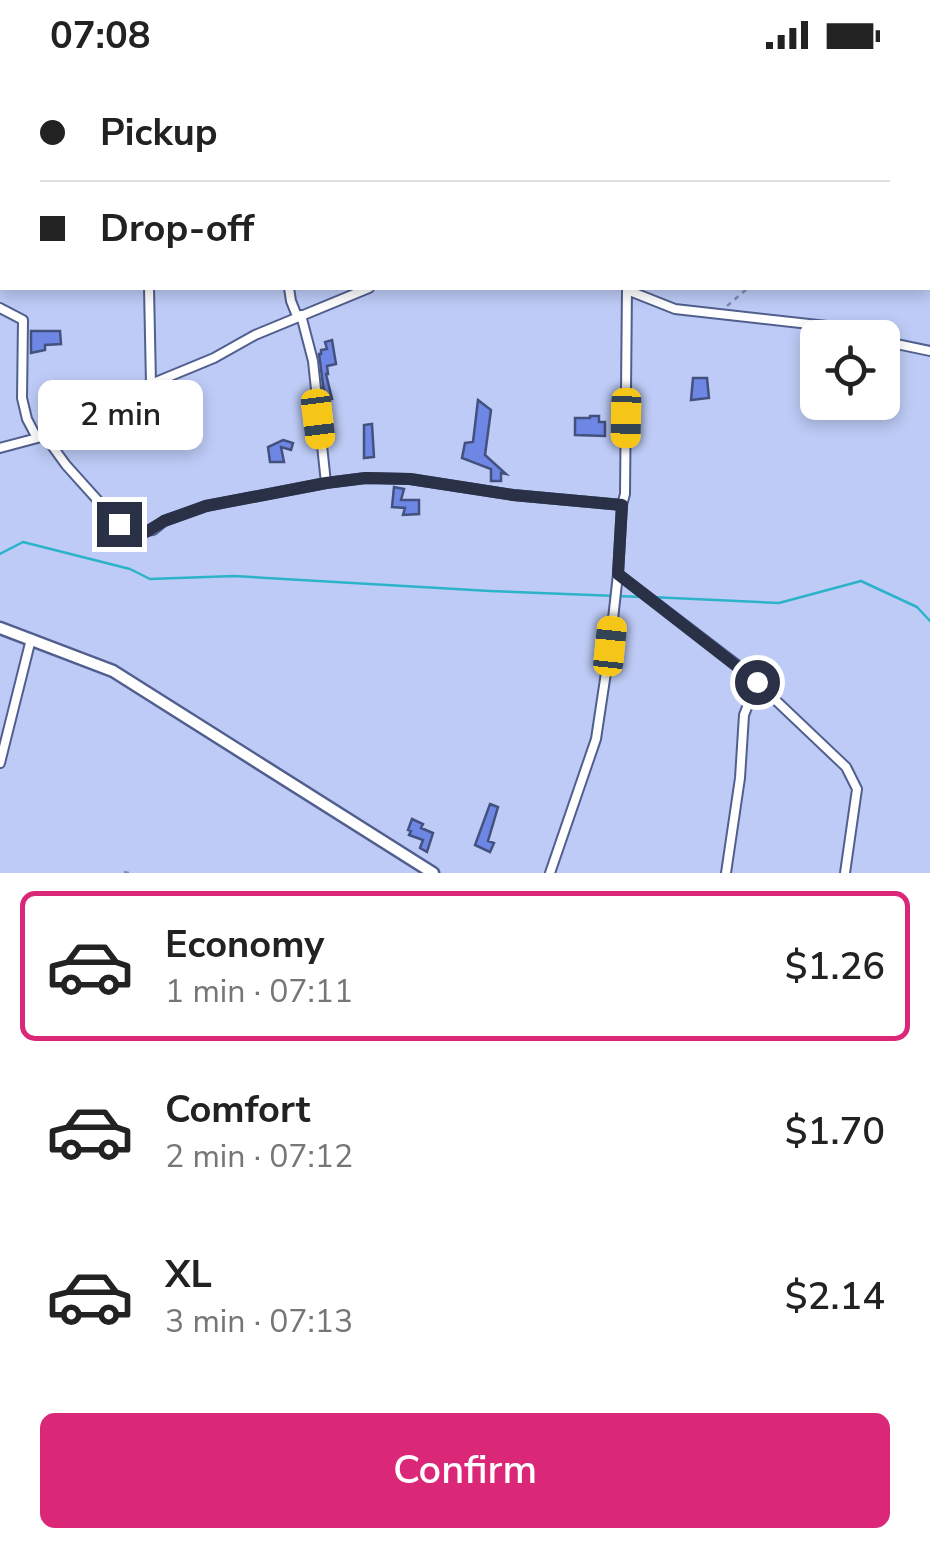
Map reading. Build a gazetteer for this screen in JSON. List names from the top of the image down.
{
  "page": {
    "status": "07:08",
    "banner": ["Pickup", "Drop-off"],
    "bubble": "2 min",
    "list": [
      {
        "name": "Economy",
        "note": "1 min · 07:11",
        "value": "$1.26"
      },
      {
        "name": "Comfort",
        "note": "2 min · 07:12",
        "value": "$1.70"
      },
      {
        "name": "XL",
        "note": "3 min · 07:13",
        "value": "$2.14"
      }
    ],
    "buttons": "Confirm"
  }
}
